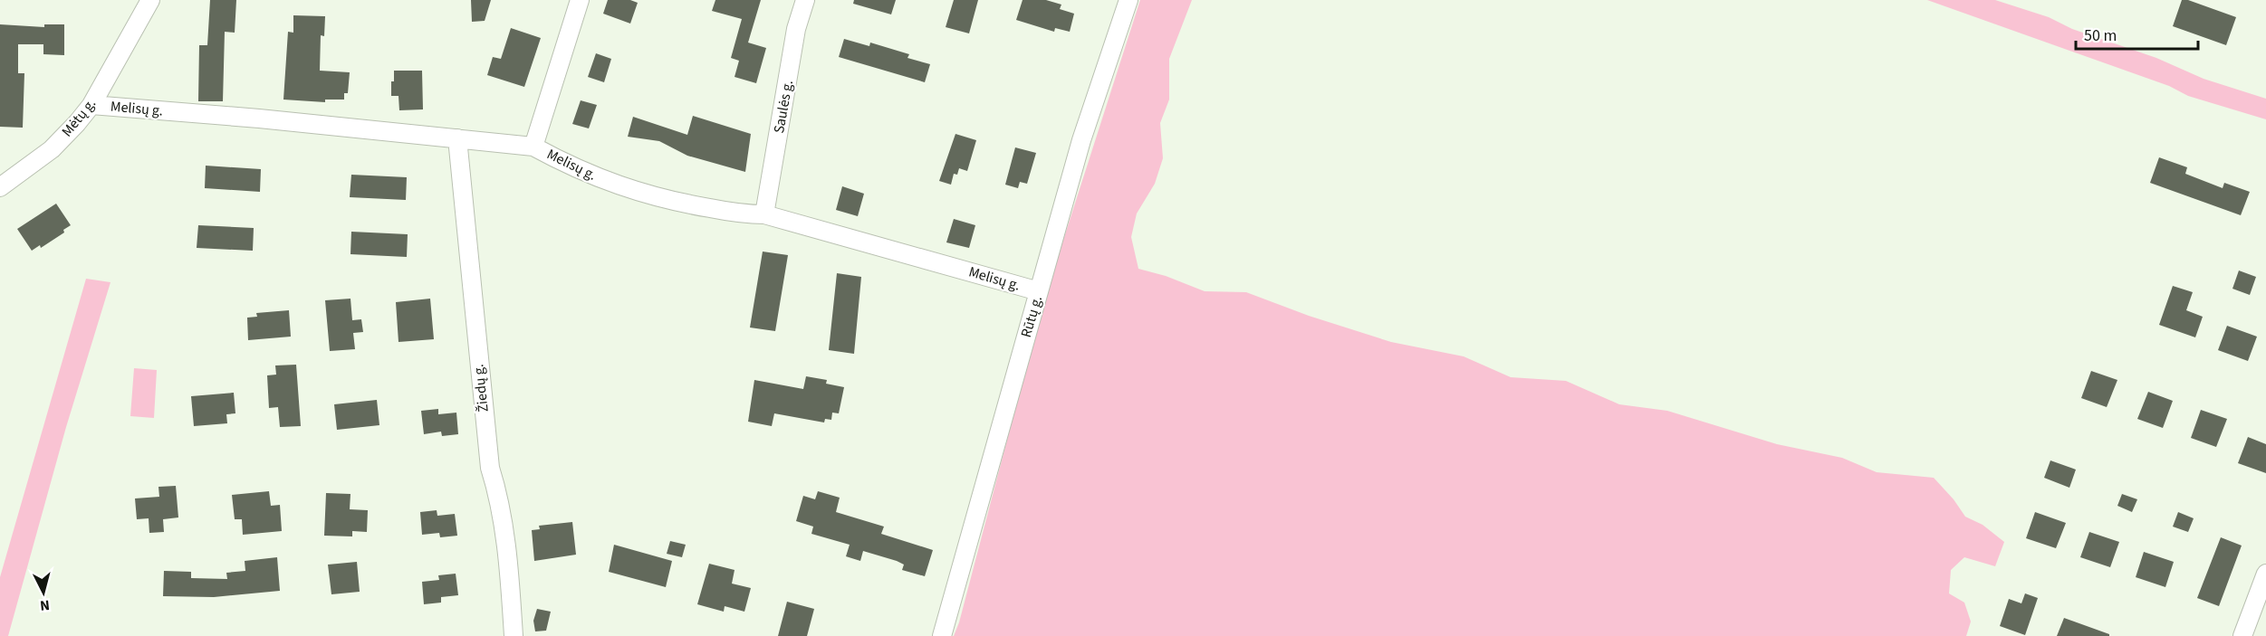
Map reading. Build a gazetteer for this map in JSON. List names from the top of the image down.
{
  "streets": {
    "street": [
      "Saulės g.",
      "Melisų g.",
      "Mėtų g.",
      "Rūtų g.",
      "Žiedų g."
    ]
  },
  "crossings": [
    ["Saulės g.", "Melisų g."],
    ["Melisų g.", "Mėtų g."],
    ["Melisų g.", "Rūtų g."],
    ["Melisų g.", "Žiedų g."]
  ],
  "scale_bar": "50 m",
  "north": "bottom"
}
